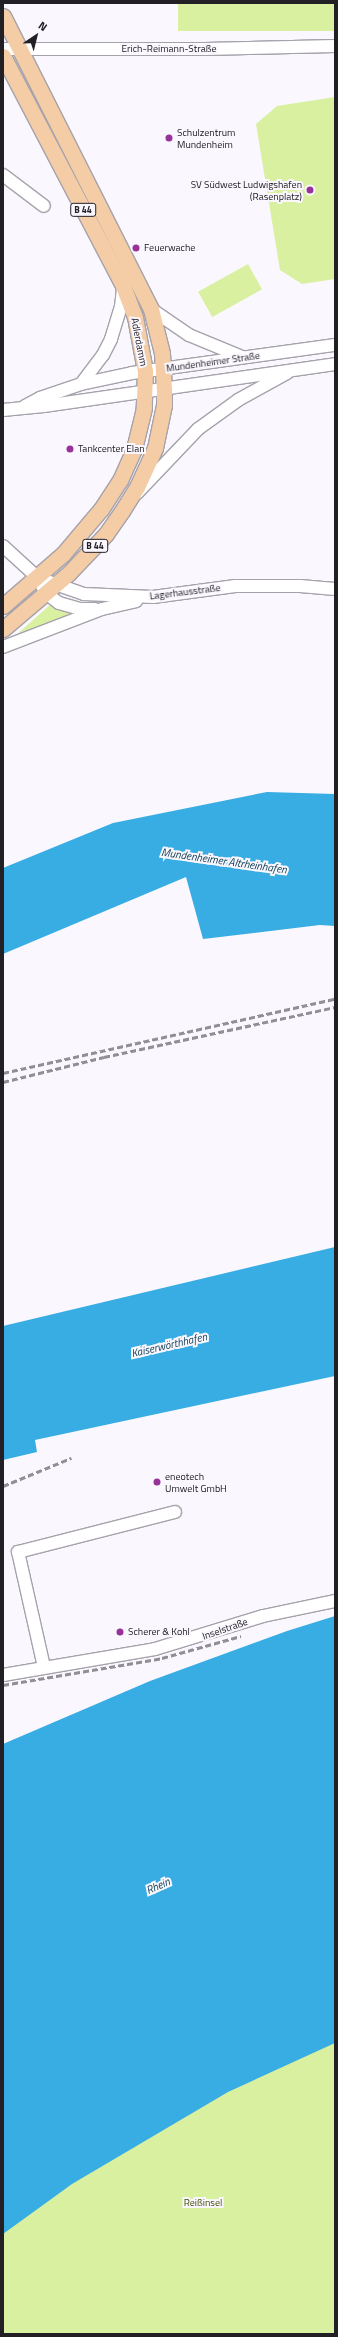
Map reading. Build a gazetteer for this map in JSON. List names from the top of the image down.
{
  "streets": {
    "main road": ["B 44", "Adlerdamm"],
    "street": [
      "Erich-Reimann-Straße",
      "Mundenheimer Straße",
      "Lagerhausstraße",
      "Inselstraße"
    ]
  },
  "crossings": [
    ["Erich-Reimann-Straße", "Adlerdamm"],
    ["B 44", "Adlerdamm"],
    ["B 44", "Mundenheimer Straße"],
    ["B 44", "Lagerhausstraße"],
    ["Adlerdamm", "Mundenheimer Straße"],
    ["Adlerdamm", "Lagerhausstraße"]
  ],
  "water": ["Mundenheimer Altrheinhafen", "Kaiserwörthhafen", "Rhein"],
  "parks": ["Reißinsel"],
  "places": [
    "Schulzentrum Mundenheim",
    "SV Südwest Ludwigshafen (Rasenplatz)",
    "Feuerwache",
    "Tankcenter Elan",
    "eneotech Umwelt GmbH",
    "Scherer & Kohl"
  ],
  "north": "top right"
}
